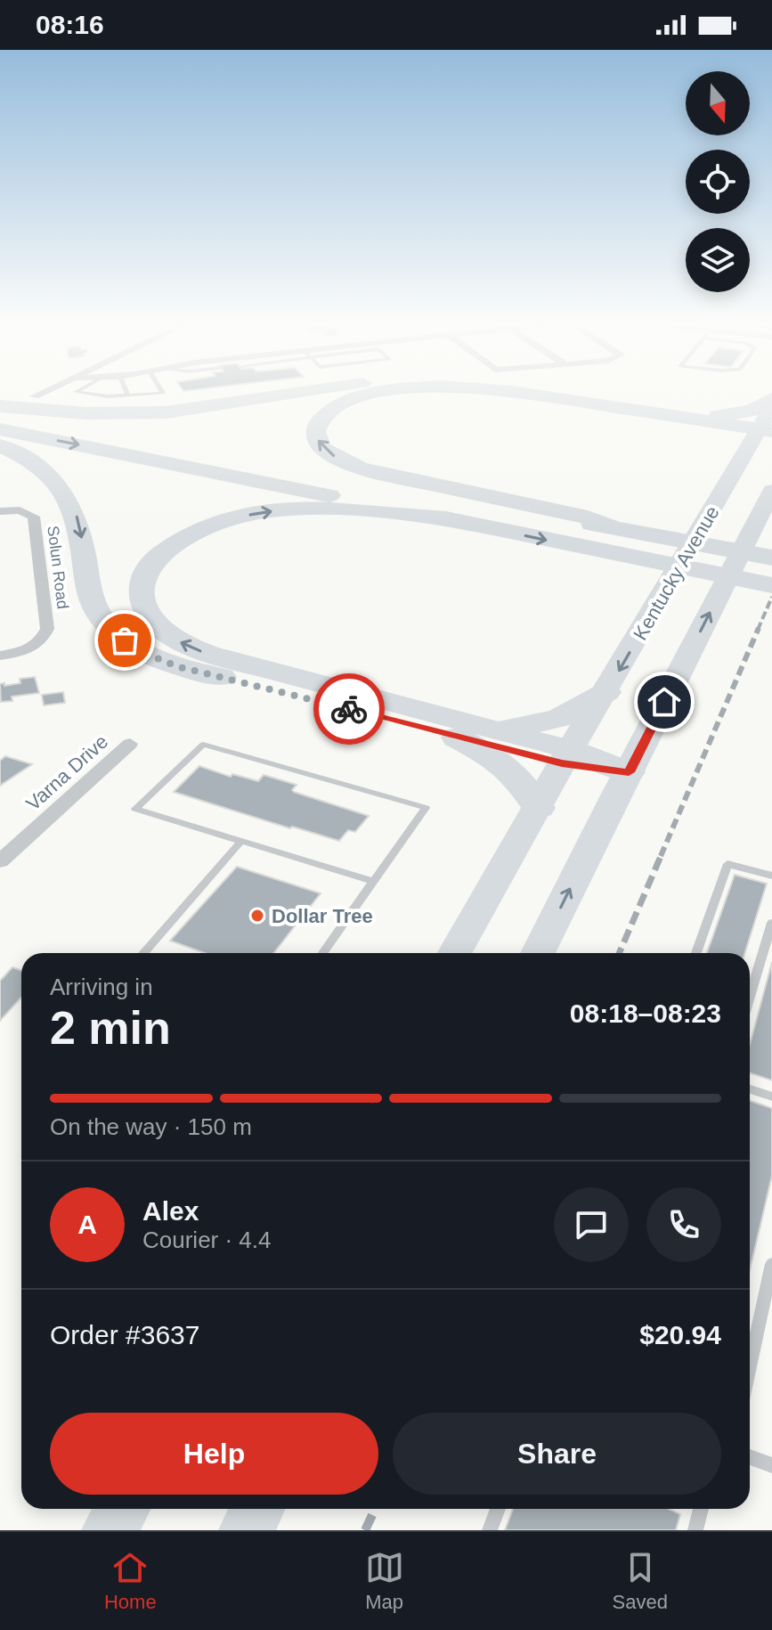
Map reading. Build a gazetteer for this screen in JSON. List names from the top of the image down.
{
  "streets": {
    "main road": ["Kentucky Avenue"],
    "street": ["Solun Road", "Varna Drive"]
  },
  "places": ["Dollar Tree"],
  "north": "bottom",
  "page": {
    "status": "08:16",
    "heading": ["2 min", "Arriving in", "08:18–08:23"],
    "panel": [
      "Alex",
      "Courier · 4.4",
      "Order #3637",
      "$20.94"
    ],
    "bar": "On the way · 150 m",
    "round": "A",
    "buttons": ["Help", "Share"],
    "tabs": ["Home", "Map", "Saved"]
  }
}
